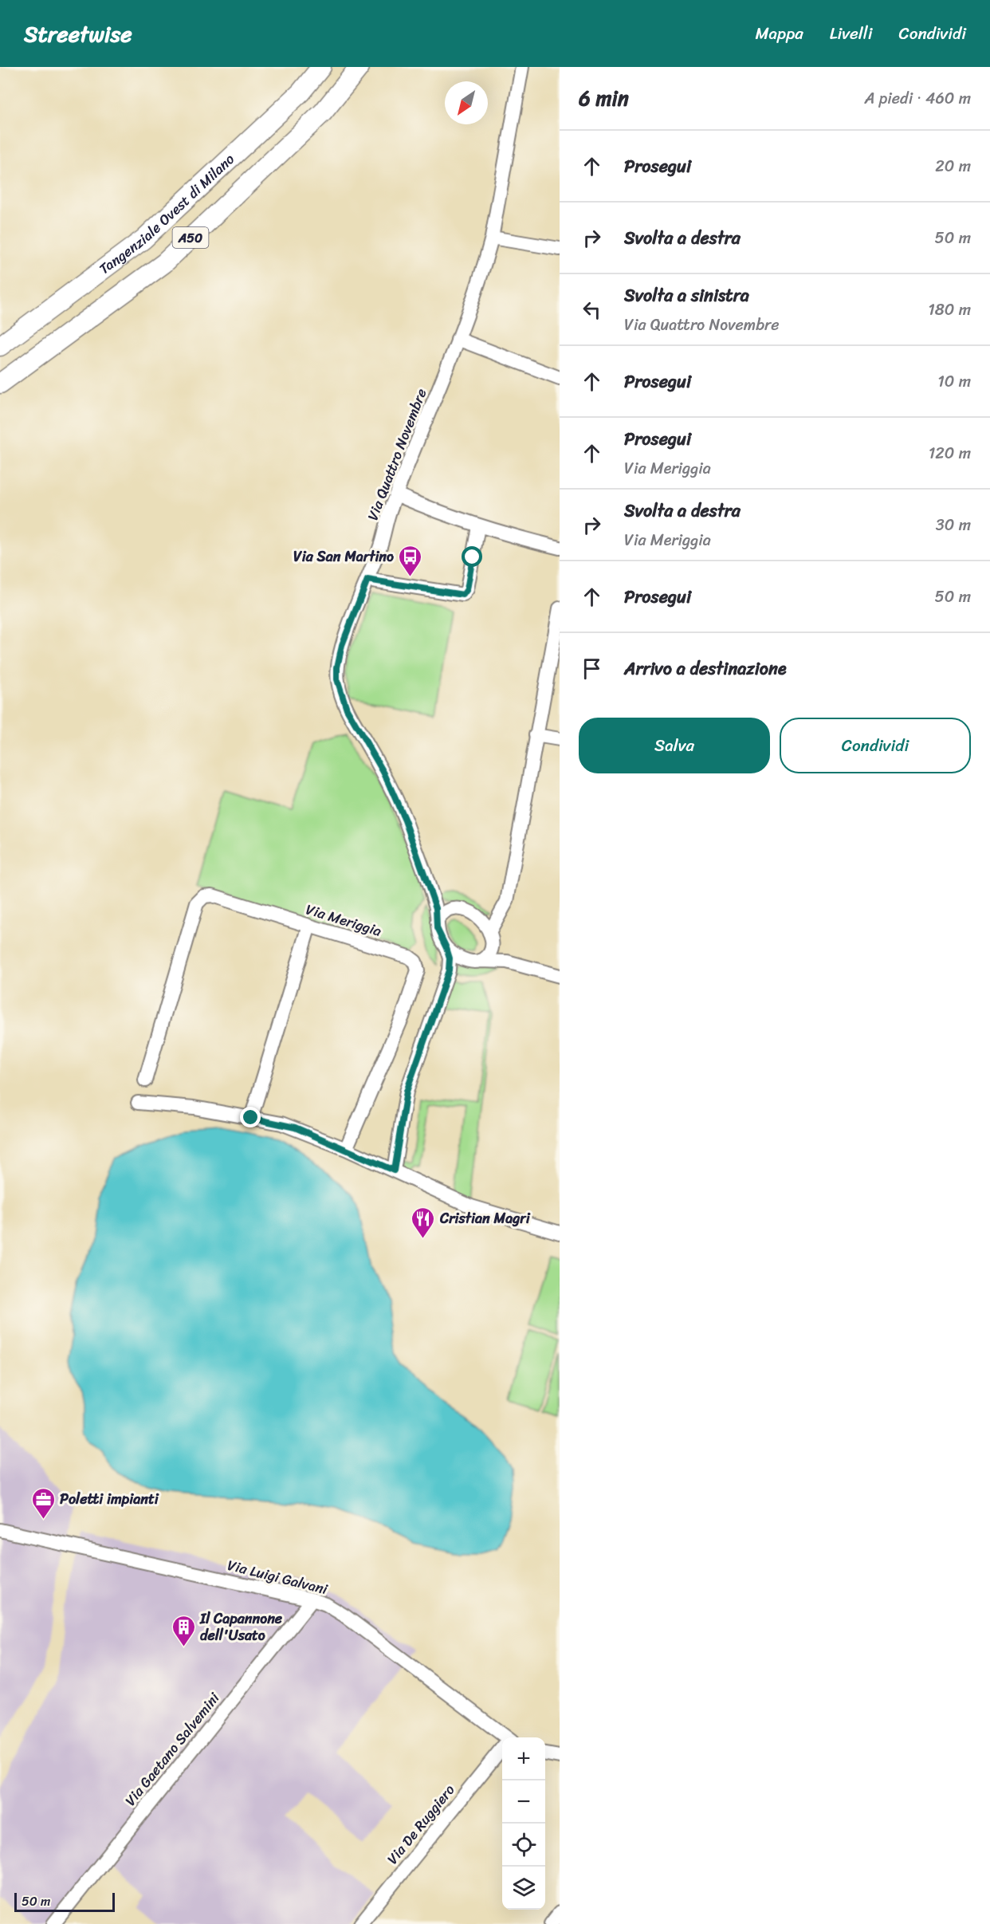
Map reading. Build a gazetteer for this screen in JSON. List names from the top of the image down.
{
  "streets": {
    "highway": ["Tangenziale Ovest di Milano", "A50"],
    "street": [
      "Via Quattro Novembre",
      "Via Meriggia",
      "Via Luigi Galvani",
      "Via Gaetano Salvemini",
      "Via De Ruggiero"
    ]
  },
  "crossings": [
    ["Via Luigi Galvani", "Via Gaetano Salvemini"]
  ],
  "places": {
    "bus stop": ["Via San Martino"],
    "restaurant": ["Cristian Magri"],
    "office": ["Poletti impianti"],
    "building": ["Il Capannone dell'Usato"]
  },
  "scale_bar": "50 m",
  "north": "bottom left",
  "page": {
    "header": "Streetwise",
    "nav": ["Mappa", "Livelli", "Condividi"],
    "heading": ["6 min", "A piedi · 460 m"],
    "list": [
      ["Prosegui", "20 m"],
      ["Svolta a destra", "50 m"],
      ["Svolta a sinistra", "Via Quattro Novembre", "180 m"],
      ["Prosegui", "10 m"],
      ["Prosegui", "Via Meriggia", "120 m"],
      ["Svolta a destra", "Via Meriggia", "30 m"],
      ["Prosegui", "50 m"],
      "Arrivo a destinazione"
    ],
    "buttons": ["Salva", "Condividi"],
    "map_buttons": ["+", "−"],
    "scale": "50 m"
  }
}
